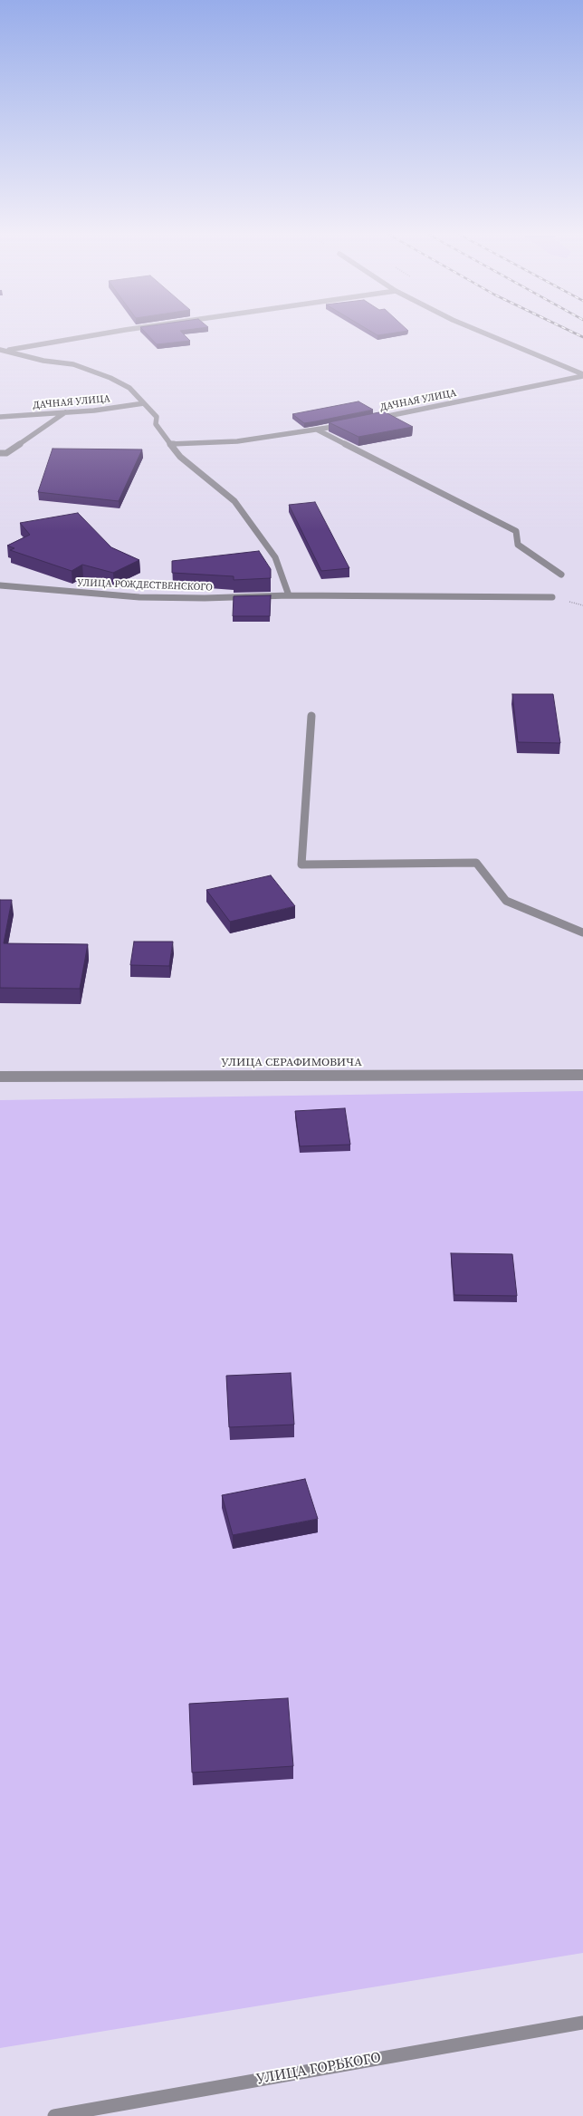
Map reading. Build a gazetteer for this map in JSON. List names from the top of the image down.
{
  "streets": {
    "street": [
      "ДАЧНАЯ УЛИЦА",
      "УЛИЦА РОЖДЕСТВЕНСКОГО",
      "УЛИЦА СЕРАФИМОВИЧА",
      "УЛИЦА ГОРЬКОГО"
    ]
  }
}
